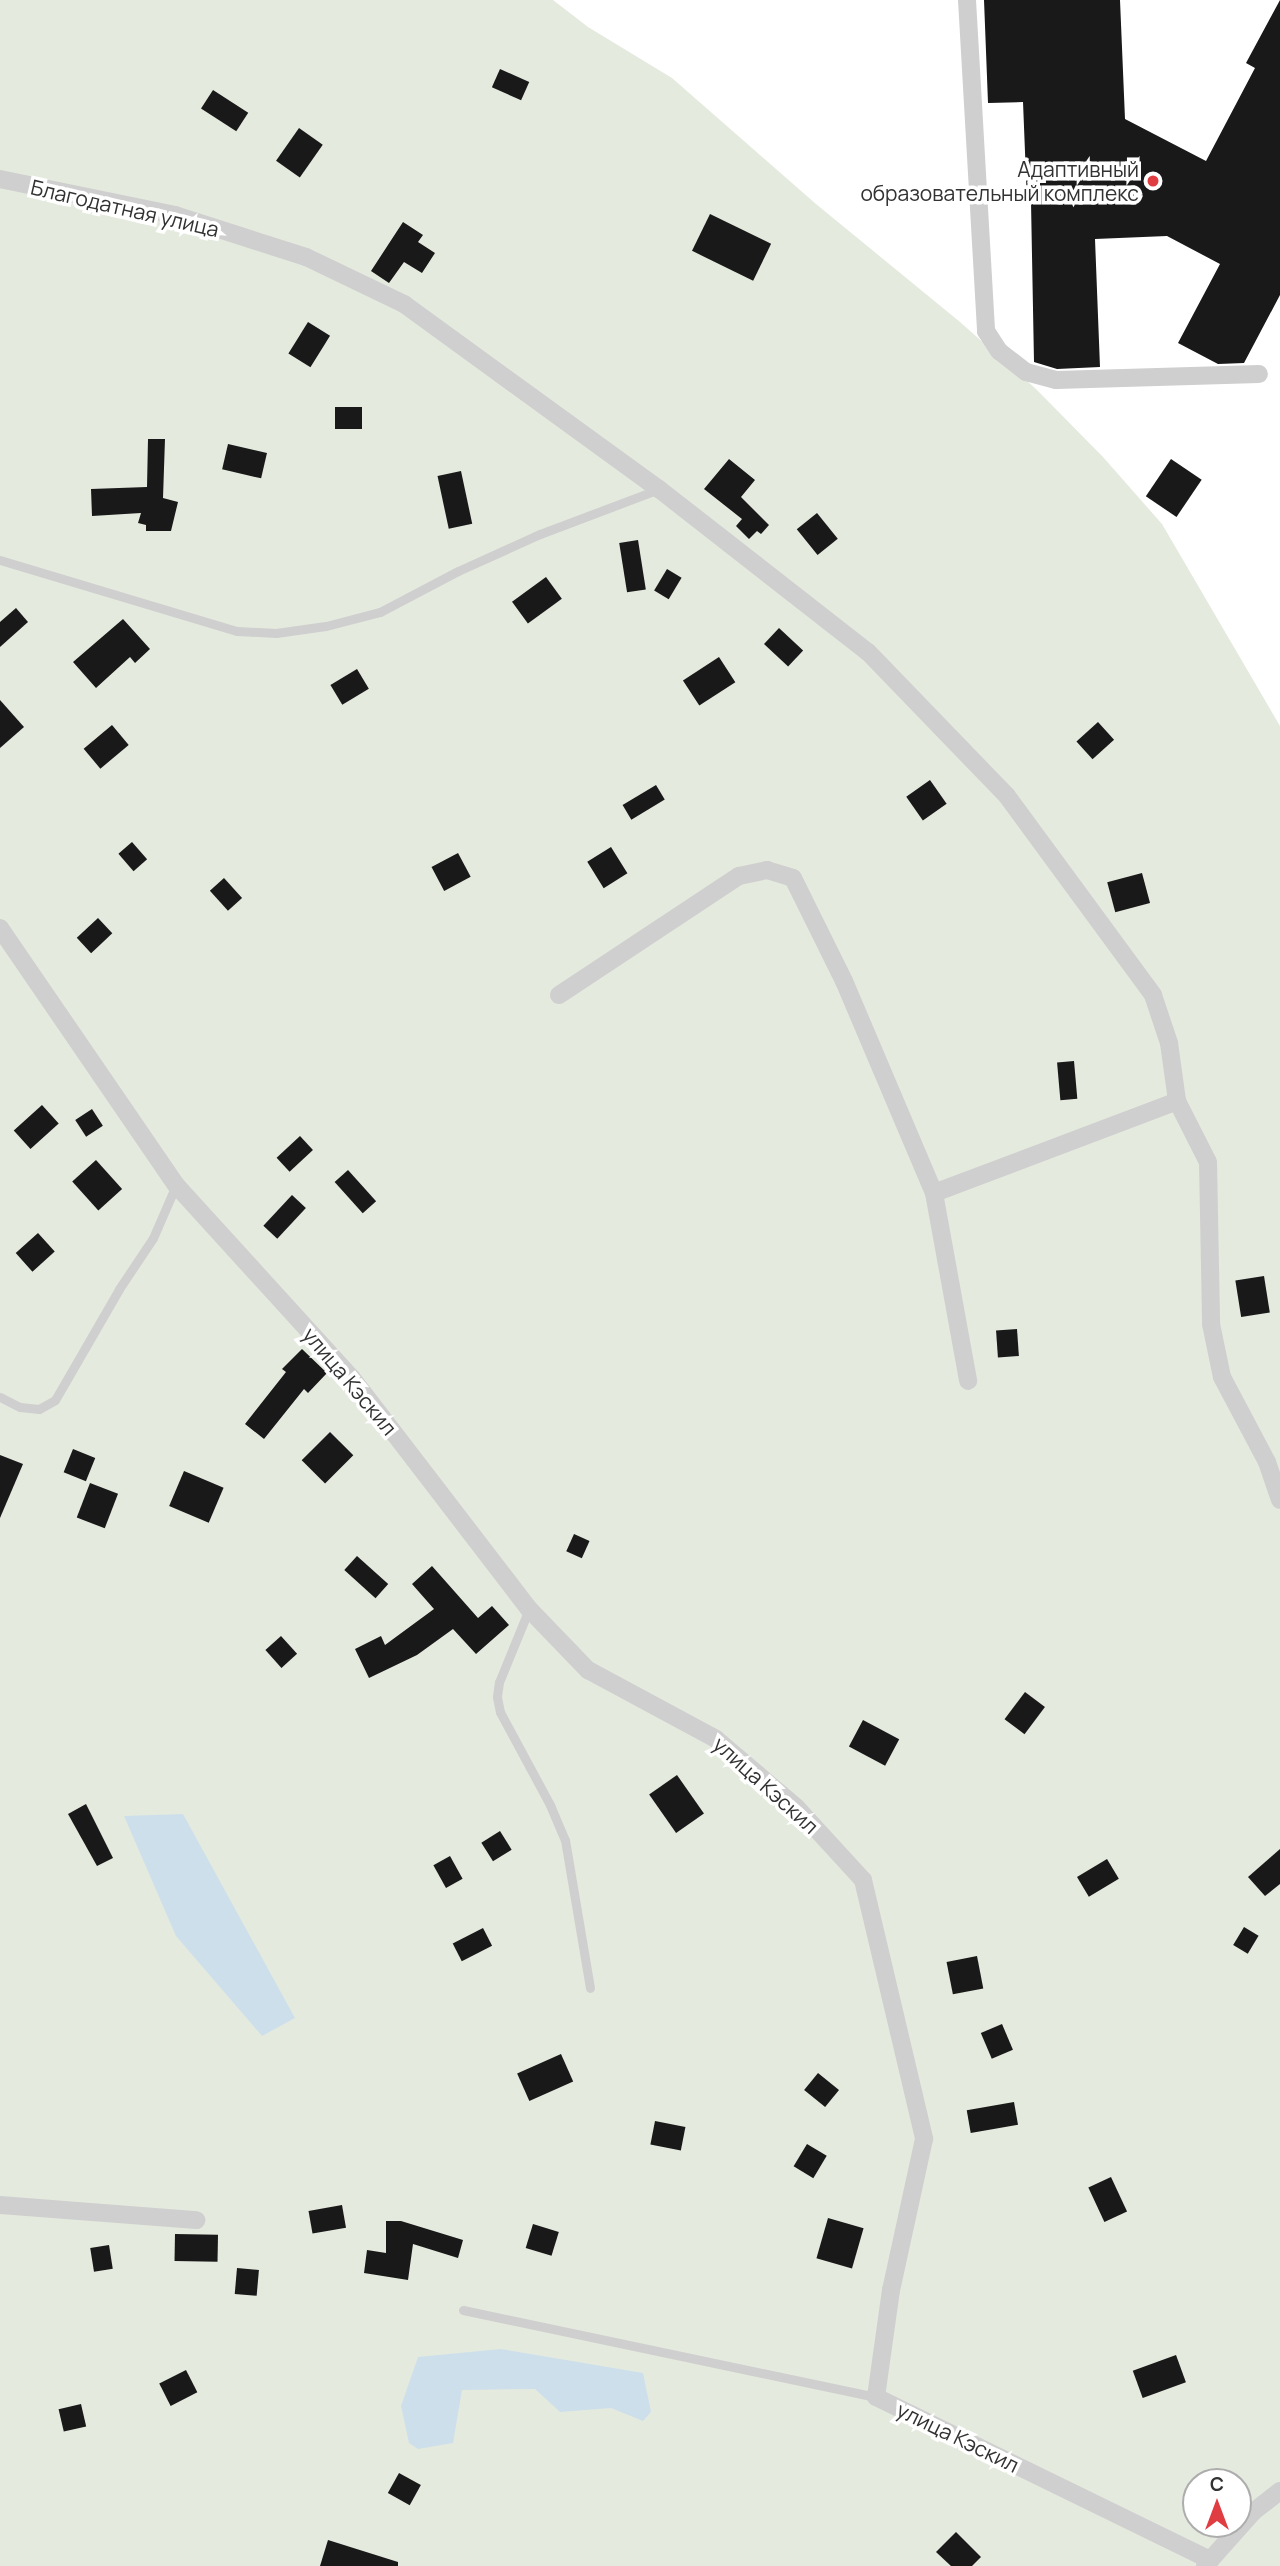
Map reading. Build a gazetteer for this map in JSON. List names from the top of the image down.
{
  "streets": {
    "street": ["Благодатная улица", "улица Кэскил"]
  },
  "places": ["Адаптивный образовательный комплекс"],
  "north": "top"
}
